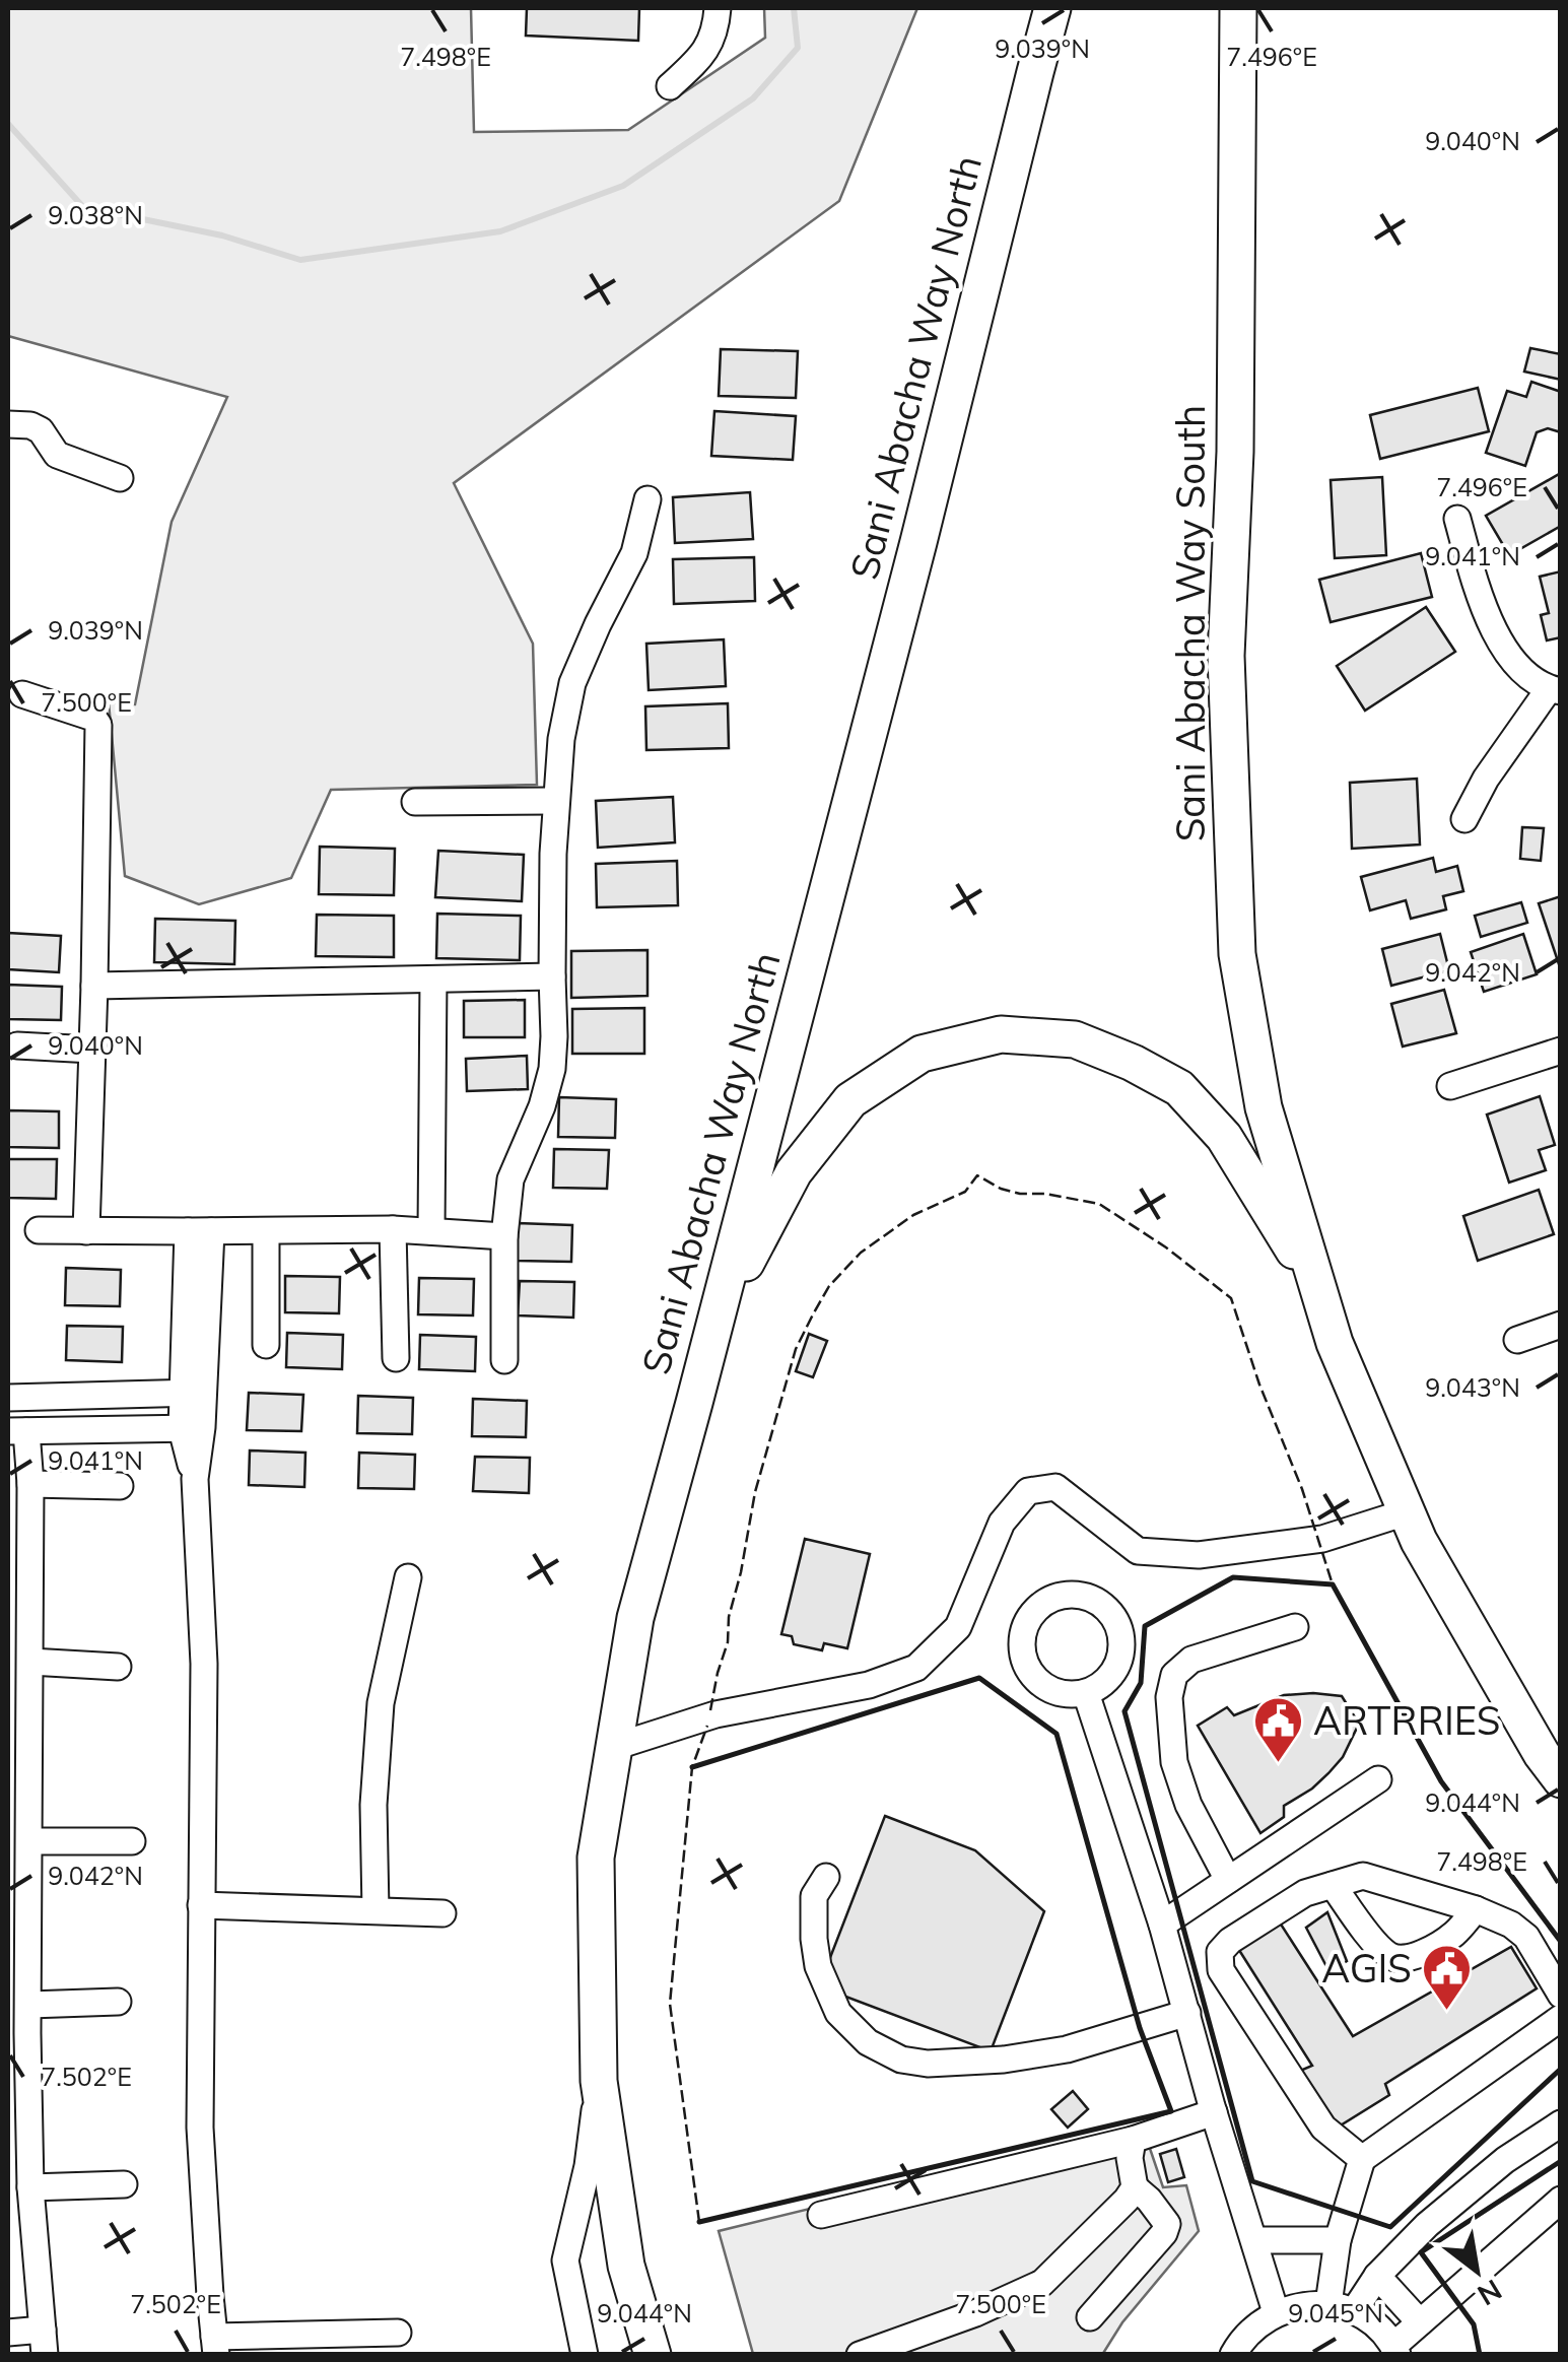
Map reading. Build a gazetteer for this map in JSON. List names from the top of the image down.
{
  "streets": {
    "highway": ["Sani Abacha Way North", "Sani Abacha Way South"]
  },
  "places": {
    "public building": ["ARTRRIES", "AGIS"]
  },
  "north": "bottom right",
  "coordinates": [
    "9.039°N",
    "7.498°E",
    "7.496°E",
    "9.040°N",
    "9.038°N",
    "9.041°N",
    "7.500°E",
    "9.042°N",
    "9.043°N",
    "9.044°N",
    "7.502°E",
    "9.045°N"
  ]
}
